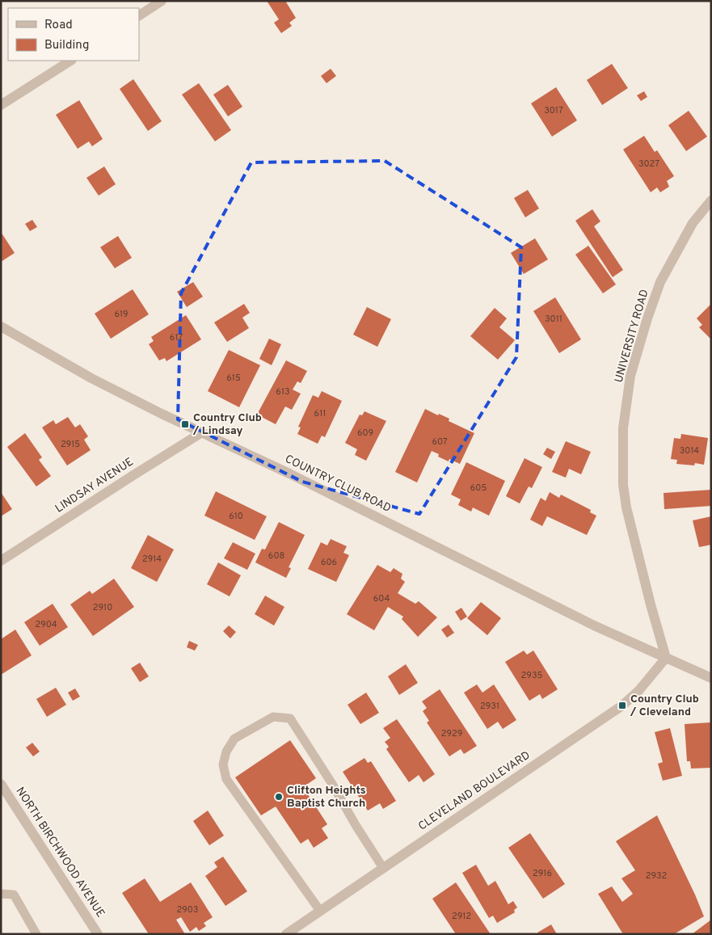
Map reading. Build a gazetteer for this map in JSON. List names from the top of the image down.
{
  "streets": {
    "street": [
      "UNIVERSITY ROAD",
      "COUNTRY CLUB ROAD",
      "LINDSAY AVENUE",
      "CLEVELAND BOULEVARD",
      "NORTH BIRCHWOOD AVENUE"
    ]
  },
  "crossings": [
    ["UNIVERSITY ROAD", "COUNTRY CLUB ROAD"],
    ["UNIVERSITY ROAD", "CLEVELAND BOULEVARD"],
    ["COUNTRY CLUB ROAD", "LINDSAY AVENUE"],
    ["COUNTRY CLUB ROAD", "CLEVELAND BOULEVARD"]
  ],
  "places": {
    "transit": ["Country Club / Lindsay", "Country Club / Cleveland"],
    "other": ["Clifton Heights Baptist Church"]
  },
  "house_numbers": [
    "3017",
    "3027",
    "619",
    "3011",
    "617",
    "615",
    "613",
    "611",
    "609",
    "607",
    "2915",
    "3014",
    "605",
    "610",
    "608",
    "2914",
    "606",
    "604",
    "2910",
    "2904",
    "2935",
    "2931",
    "2929",
    "2916",
    "2932",
    "2903",
    "2912"
  ],
  "legend": ["Road", "Building"]
}
